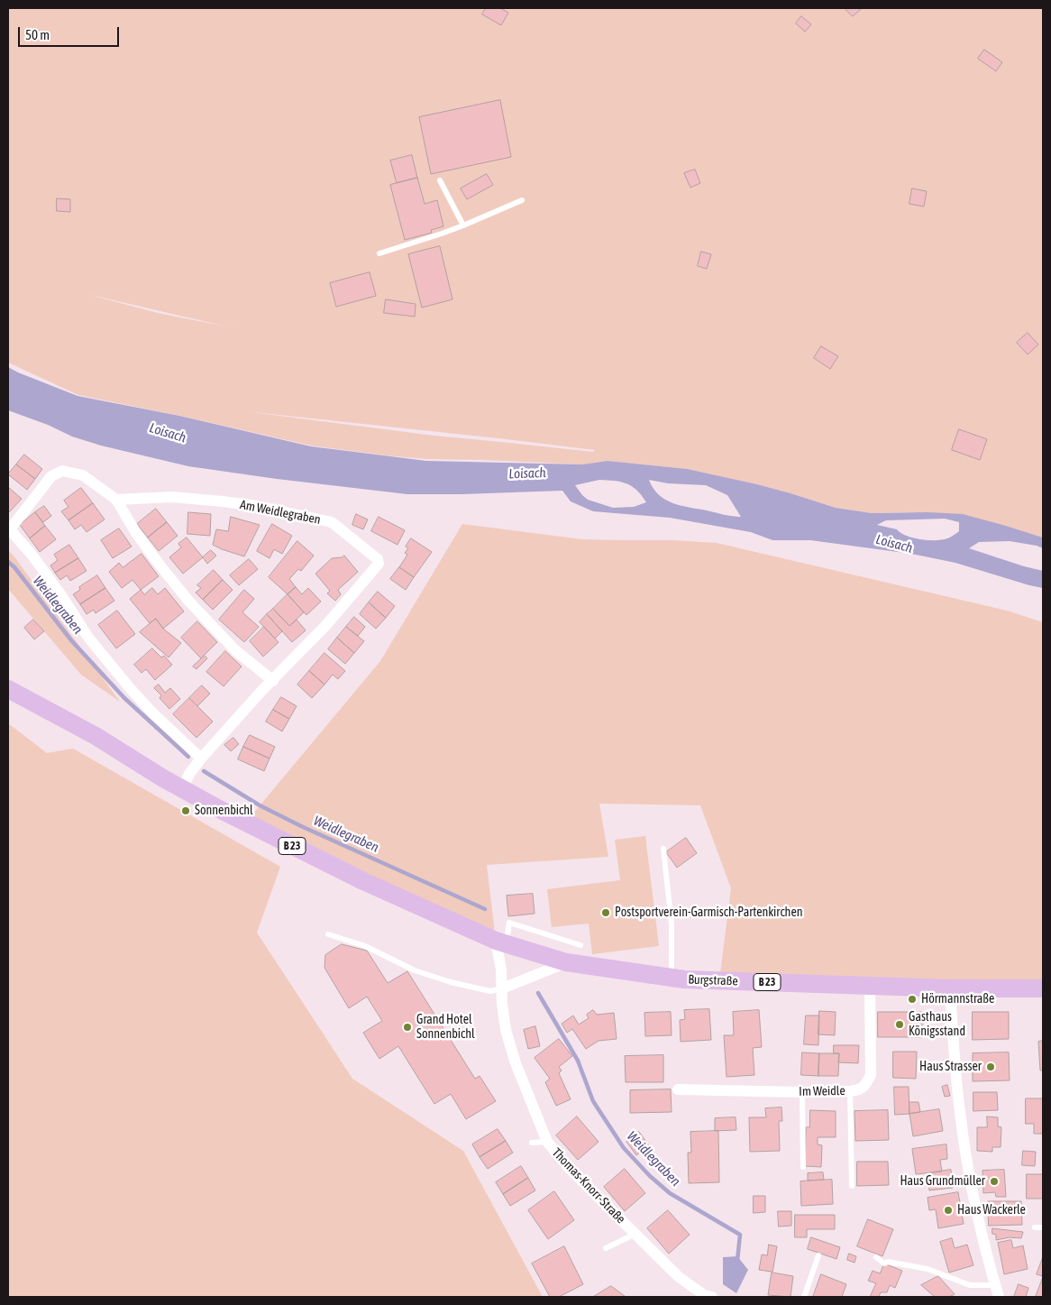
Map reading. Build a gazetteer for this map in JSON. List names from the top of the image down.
{
  "streets": {
    "main road": ["B 23", "Burgstraße"],
    "street": ["Am Weidlegraben", "Im Weidle", "Thomas-Knorr-Straße"]
  },
  "crossings": [
    ["Am Weidlegraben", "B 23"],
    ["B 23", "Burgstraße"],
    ["B 23", "Thomas-Knorr-Straße"],
    ["Burgstraße", "Im Weidle"],
    ["Burgstraße", "Thomas-Knorr-Straße"]
  ],
  "water": ["Loisach", "Weidlegraben"],
  "places": [
    "Sonnenbichl",
    "Postsportverein-Garmisch-Partenkirchen",
    "Hörmannstraße",
    "Gasthaus Königsstand",
    "Grand Hotel Sonnenbichl",
    "Haus Strasser",
    "Haus Grundmüller",
    "Haus Wackerle"
  ],
  "scale_bar": "50 m"
}
